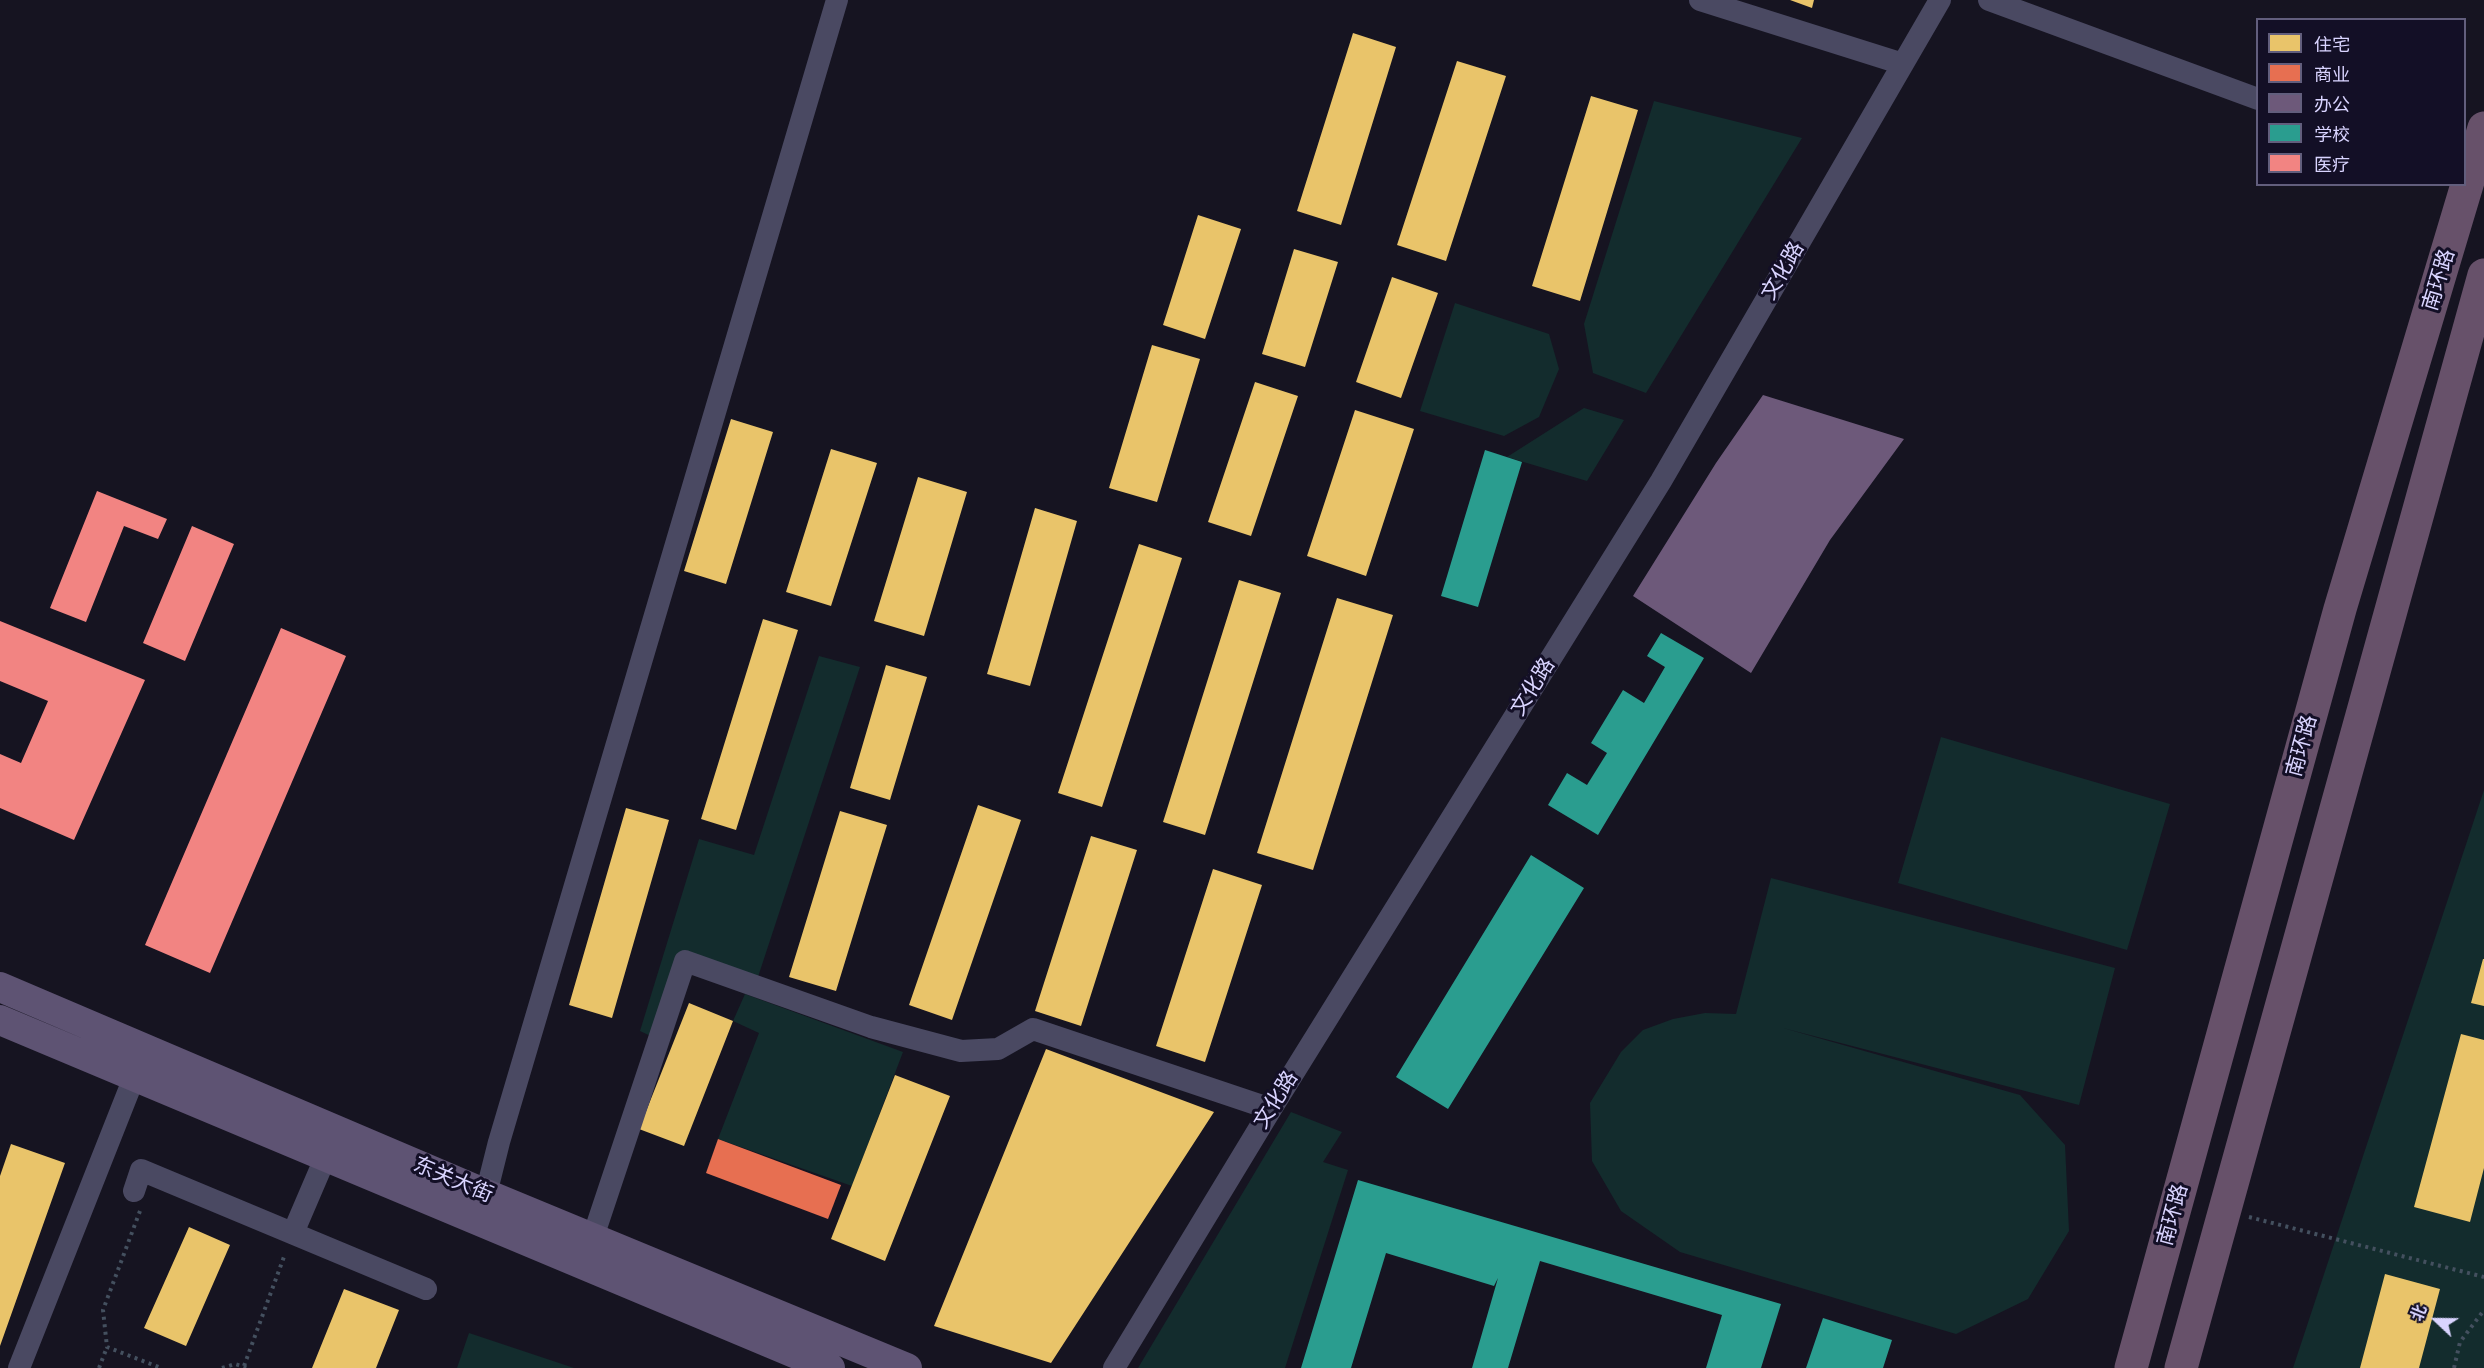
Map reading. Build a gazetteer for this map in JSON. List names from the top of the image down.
{
  "streets": {
    "highway": ["南环路"],
    "main road": ["东关大街"],
    "street": ["文化路"]
  },
  "legend": [
    "住宅",
    "商业",
    "办公",
    "学校",
    "医疗"
  ],
  "north": "left"
}
